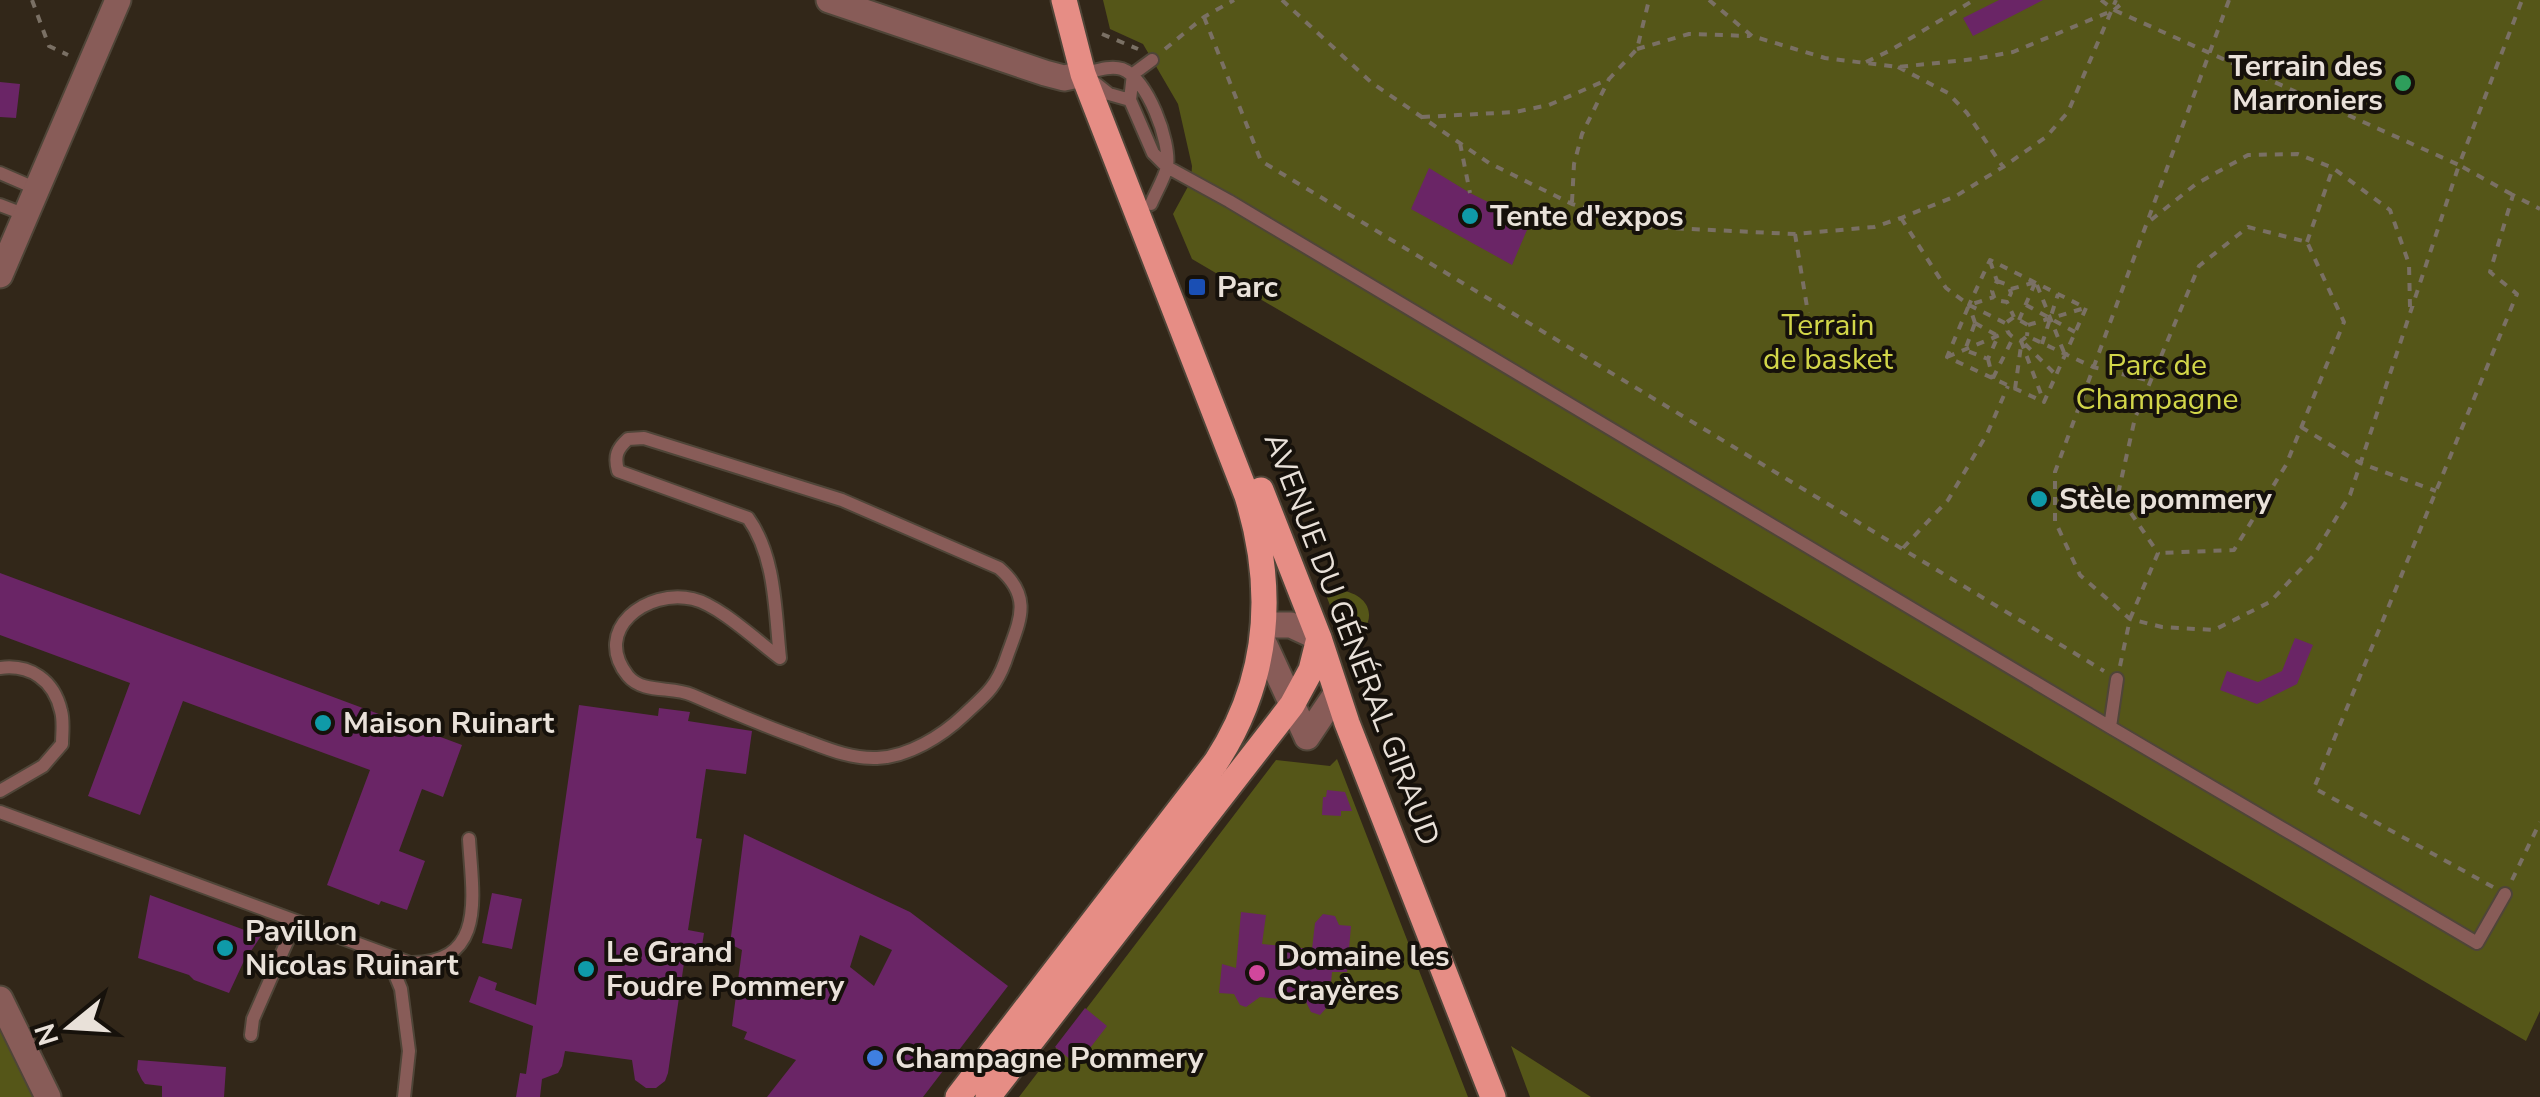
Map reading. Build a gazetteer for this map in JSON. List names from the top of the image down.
{
  "streets": {
    "main road": ["AVENUE DU GÉNÉRAL GIRAUD"]
  },
  "parks": ["Terrain de basket", "Parc de Champagne"],
  "places": {
    "other": [
      "Terrain des Marroniers",
      "Tente d'expos",
      "Stèle pommery",
      "Maison Ruinart",
      "Pavillon Nicolas Ruinart",
      "Le Grand Foudre Pommery",
      "Domaine les Crayères",
      "Champagne Pommery"
    ],
    "transit": ["Parc"]
  },
  "north": "left"
}
